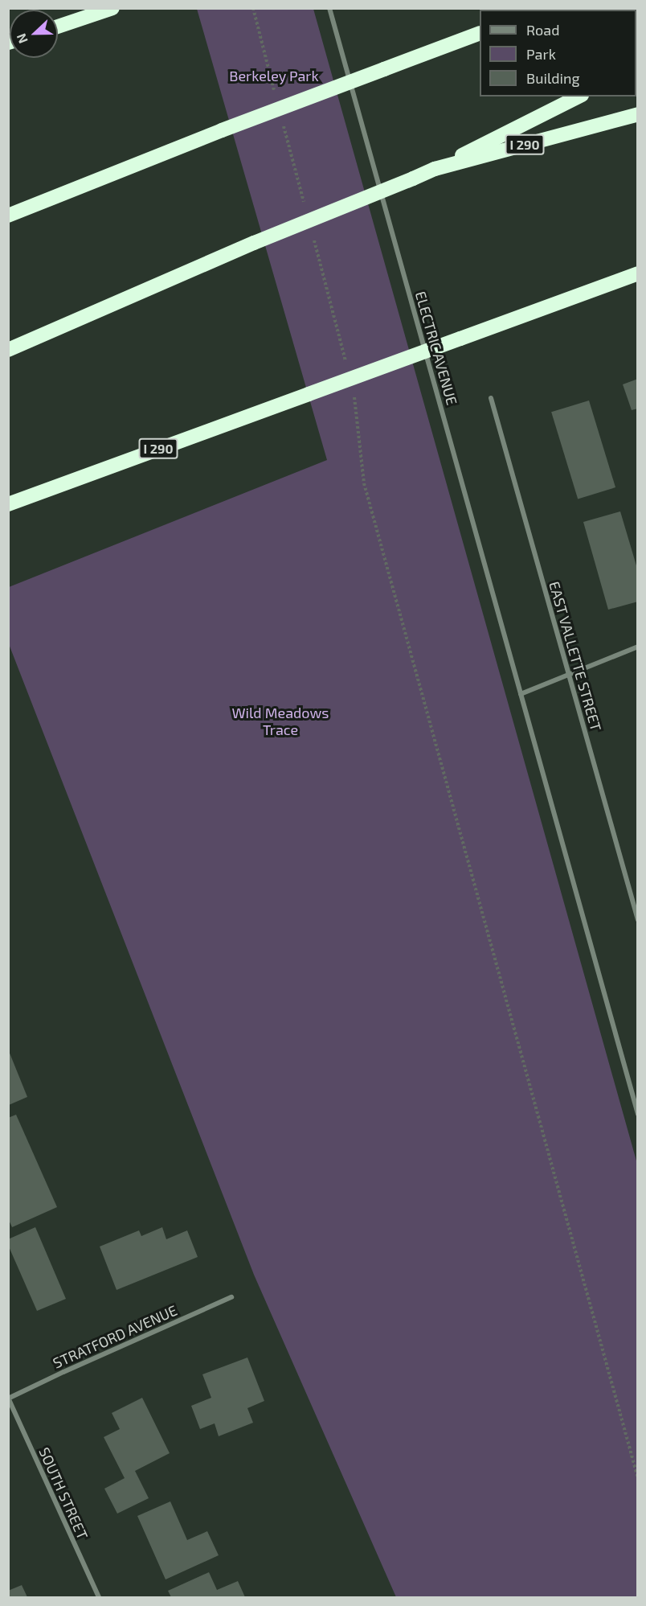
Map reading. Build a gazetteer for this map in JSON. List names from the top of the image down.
{
  "streets": {
    "highway": ["I 290"],
    "street": [
      "ELECTRIC AVENUE",
      "EAST VALLETTE STREET",
      "STRATFORD AVENUE",
      "SOUTH STREET"
    ]
  },
  "crossings": [
    ["STRATFORD AVENUE", "SOUTH STREET"]
  ],
  "parks": ["Berkeley Park", "Wild Meadows Trace"],
  "legend": ["Road", "Park", "Building"],
  "north": "left"
}
